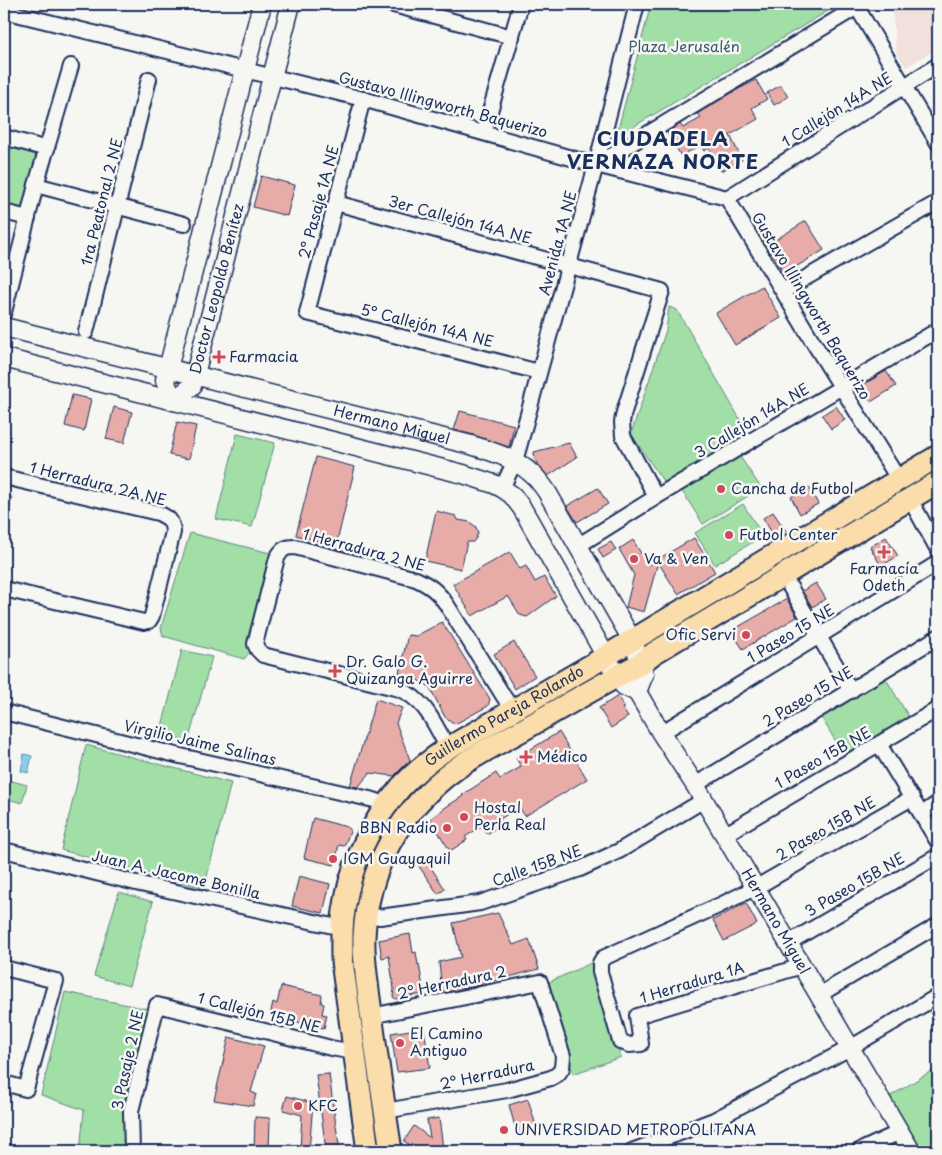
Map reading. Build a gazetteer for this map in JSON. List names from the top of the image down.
{
  "streets": {
    "main road": ["Guillermo Pareja Rolando"],
    "street": [
      "Gustavo Illingworth Baquerizo",
      "1 Callejón 14A NE",
      "1ra Peatonal 2 NE",
      "2° Pasaje 1A NE",
      "3er Callejón 14A NE",
      "Avenida 1A NE",
      "Doctor Leopoldo Benítez",
      "5° Callejón 14A NE",
      "3 Callejón 14A NE",
      "Hermano Miguel",
      "1 Herradura 2A NE",
      "1 Herradura 2 NE",
      "1 Paseo 15 NE",
      "2 Paseo 15 NE",
      "Virgilio Jaime Salinas",
      "1 Paseo 15B NE",
      "2 Paseo 15B NE",
      "Calle 15B NE",
      "Juan A. Jacome Bonilla",
      "3 Paseo 15B NE",
      "2° Herradura 2",
      "1 Herradura 1A",
      "1 Callejón 15B NE",
      "3 Pasaje 2 NE",
      "2° Herradura"
    ]
  },
  "crossings": [
    ["Gustavo Illingworth Baquerizo", "1 Callejón 14A NE"],
    ["Gustavo Illingworth Baquerizo", "2° Pasaje 1A NE"],
    ["Gustavo Illingworth Baquerizo", "Avenida 1A NE"],
    ["Gustavo Illingworth Baquerizo", "Doctor Leopoldo Benítez"],
    ["Gustavo Illingworth Baquerizo", "3 Callejón 14A NE"],
    ["Gustavo Illingworth Baquerizo", "Guillermo Pareja Rolando"],
    ["2° Pasaje 1A NE", "3er Callejón 14A NE"],
    ["2° Pasaje 1A NE", "5° Callejón 14A NE"],
    ["3er Callejón 14A NE", "Avenida 1A NE"],
    ["3er Callejón 14A NE", "3 Callejón 14A NE"],
    ["Avenida 1A NE", "5° Callejón 14A NE"],
    ["Avenida 1A NE", "Hermano Miguel"],
    ["Doctor Leopoldo Benítez", "Hermano Miguel"],
    ["Hermano Miguel", "1 Paseo 15 NE"],
    ["Hermano Miguel", "2 Paseo 15 NE"],
    ["Hermano Miguel", "Guillermo Pareja Rolando"],
    ["Hermano Miguel", "1 Paseo 15B NE"],
    ["Hermano Miguel", "2 Paseo 15B NE"],
    ["Hermano Miguel", "Calle 15B NE"],
    ["Hermano Miguel", "3 Paseo 15B NE"],
    ["Hermano Miguel", "1 Herradura 1A"],
    ["1 Herradura 2 NE", "Guillermo Pareja Rolando"],
    ["2 Paseo 15 NE", "Calle 15B NE"],
    ["Guillermo Pareja Rolando", "Virgilio Jaime Salinas"],
    ["Guillermo Pareja Rolando", "Calle 15B NE"],
    ["Guillermo Pareja Rolando", "Juan A. Jacome Bonilla"],
    ["Guillermo Pareja Rolando", "2° Herradura 2"],
    ["Guillermo Pareja Rolando", "1 Callejón 15B NE"],
    ["Guillermo Pareja Rolando", "2° Herradura"],
    ["2 Paseo 15B NE", "1 Herradura 1A"],
    ["2° Herradura 2", "2° Herradura"],
    ["1 Callejón 15B NE", "3 Pasaje 2 NE"]
  ],
  "districts": ["CIUDADELA VERNAZA NORTE"],
  "parks": ["Plaza Jerusalén"],
  "places": {
    "health": [
      "Farmacia",
      "Farmacía Odeth",
      "Dr. Galo G. Quizanga Aguirre",
      "Médico"
    ],
    "other": [
      "Cancha de Futbol",
      "Futbol Center",
      "Va & Ven",
      "Ofic Servi",
      "Hostal Perla Real",
      "BBN Radio",
      "IGM Guayaquil",
      "El Camino Antiguo",
      "KFC",
      "UNIVERSIDAD METROPOLITANA"
    ]
  }
}
